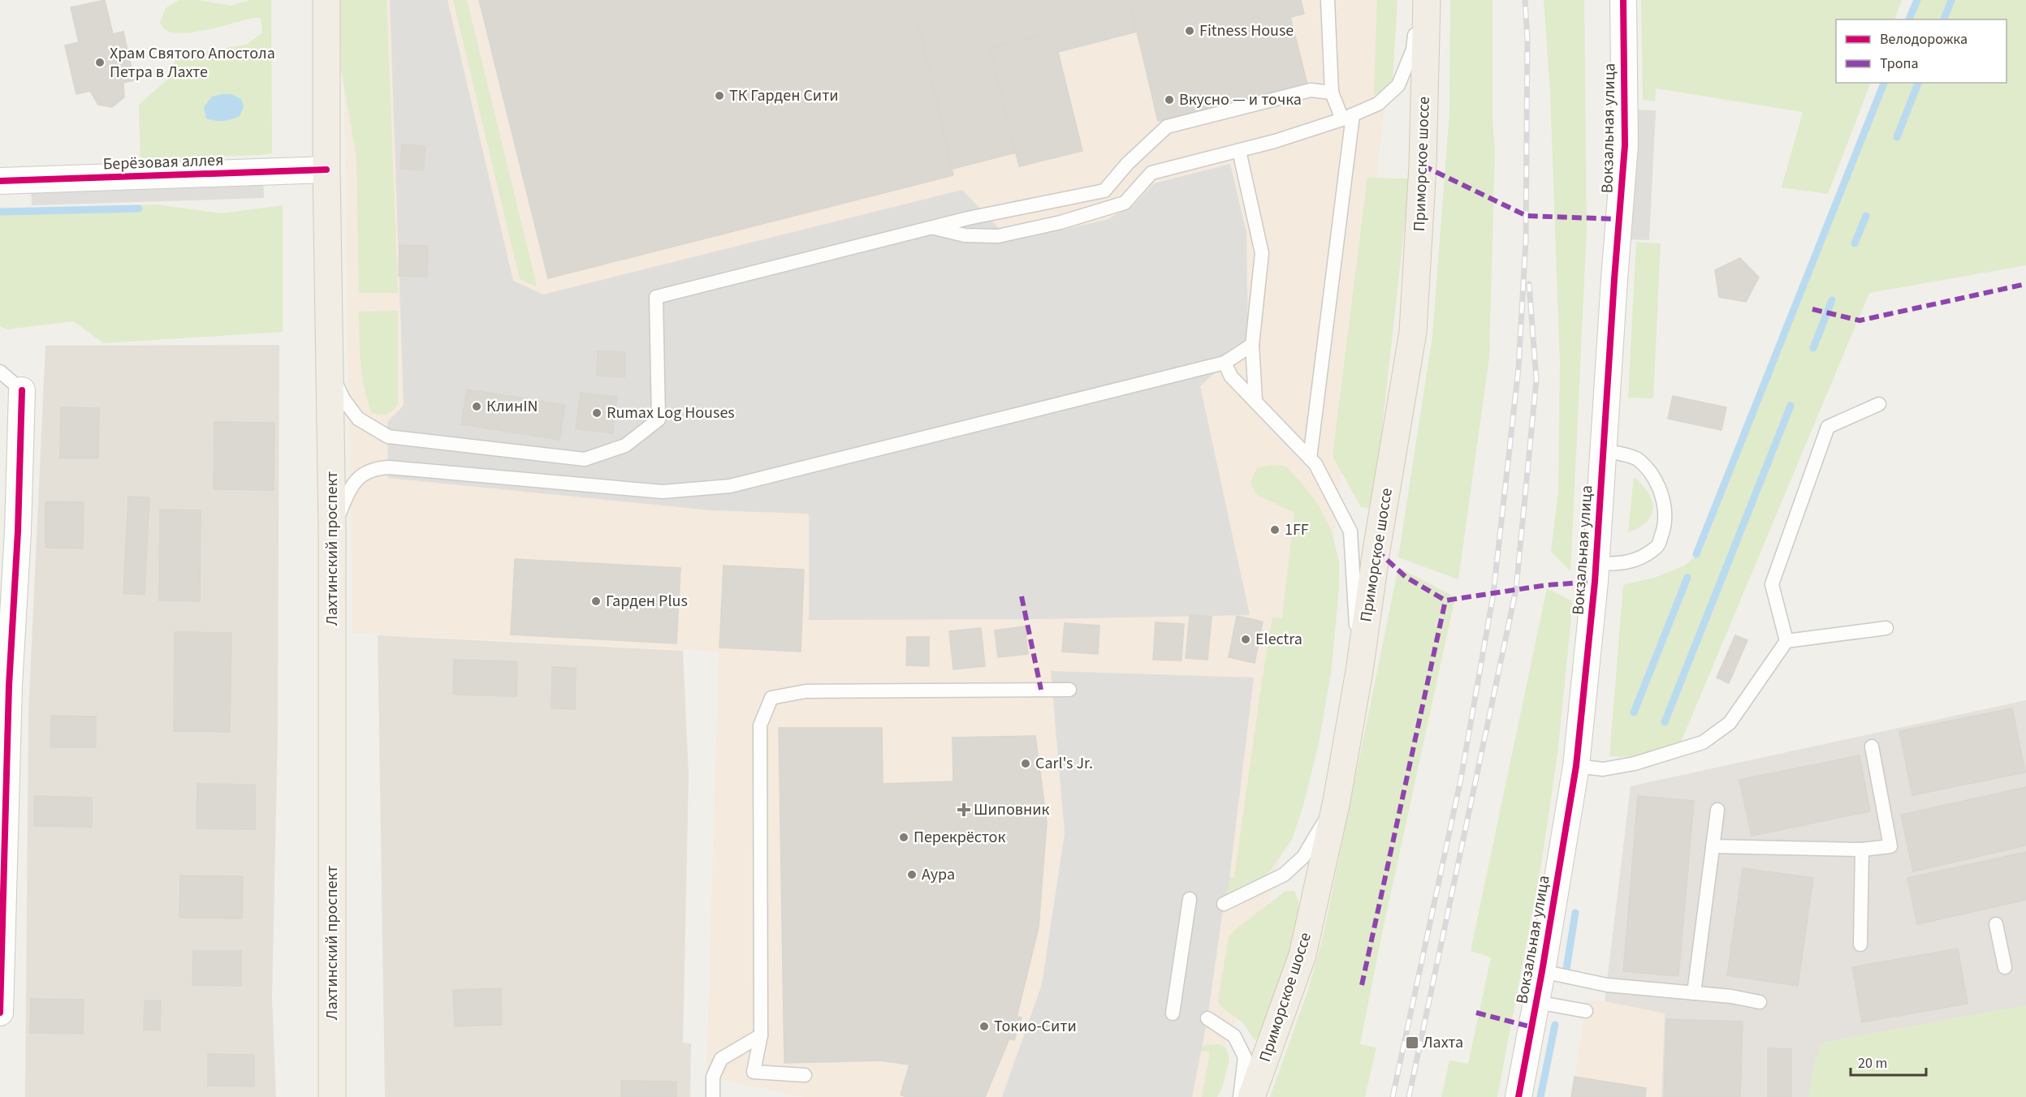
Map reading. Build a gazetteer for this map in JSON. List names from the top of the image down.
{
  "streets": {
    "main road": ["Приморское шоссе", "Лахтинский проспект"],
    "street": ["Вокзальная улица", "Берёзовая аллея"]
  },
  "crossings": [
    ["Берёзовая аллея", "Лахтинский проспект"]
  ],
  "places": {
    "other": [
      "Fitness House",
      "Храм Святого Апостола Петра в Лахте",
      "ТК Гарден Сити",
      "Вкусно — и точка",
      "КлинIN",
      "Rumax Log Houses",
      "1FF",
      "Гарден Plus",
      "Electra",
      "Carl's Jr.",
      "Перекрёсток",
      "Аура",
      "Токио-Сити"
    ],
    "health": ["Шиповник"],
    "transit": ["Лахта"]
  },
  "legend": ["Велодорожка", "Тропа"],
  "scale_bar": "20 m"
}
